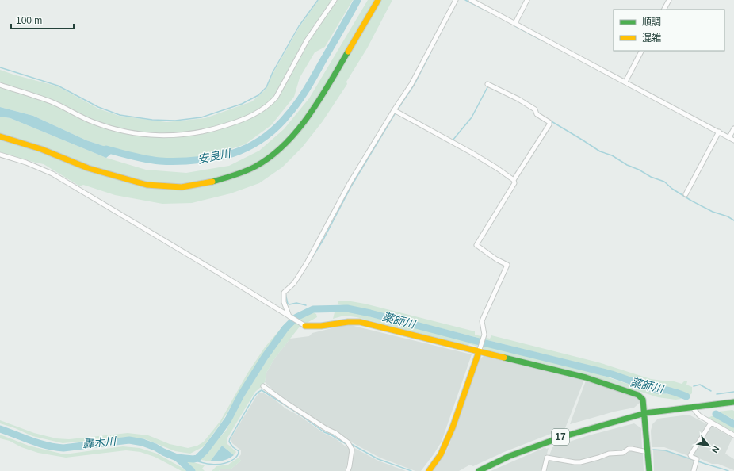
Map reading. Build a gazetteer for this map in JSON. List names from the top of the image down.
{
  "streets": {
    "street": ["17"]
  },
  "water": ["安良川", "薬師川", "轟木川"],
  "legend": ["順調", "混雑"],
  "scale_bar": "100 m",
  "north": "bottom right"
}
